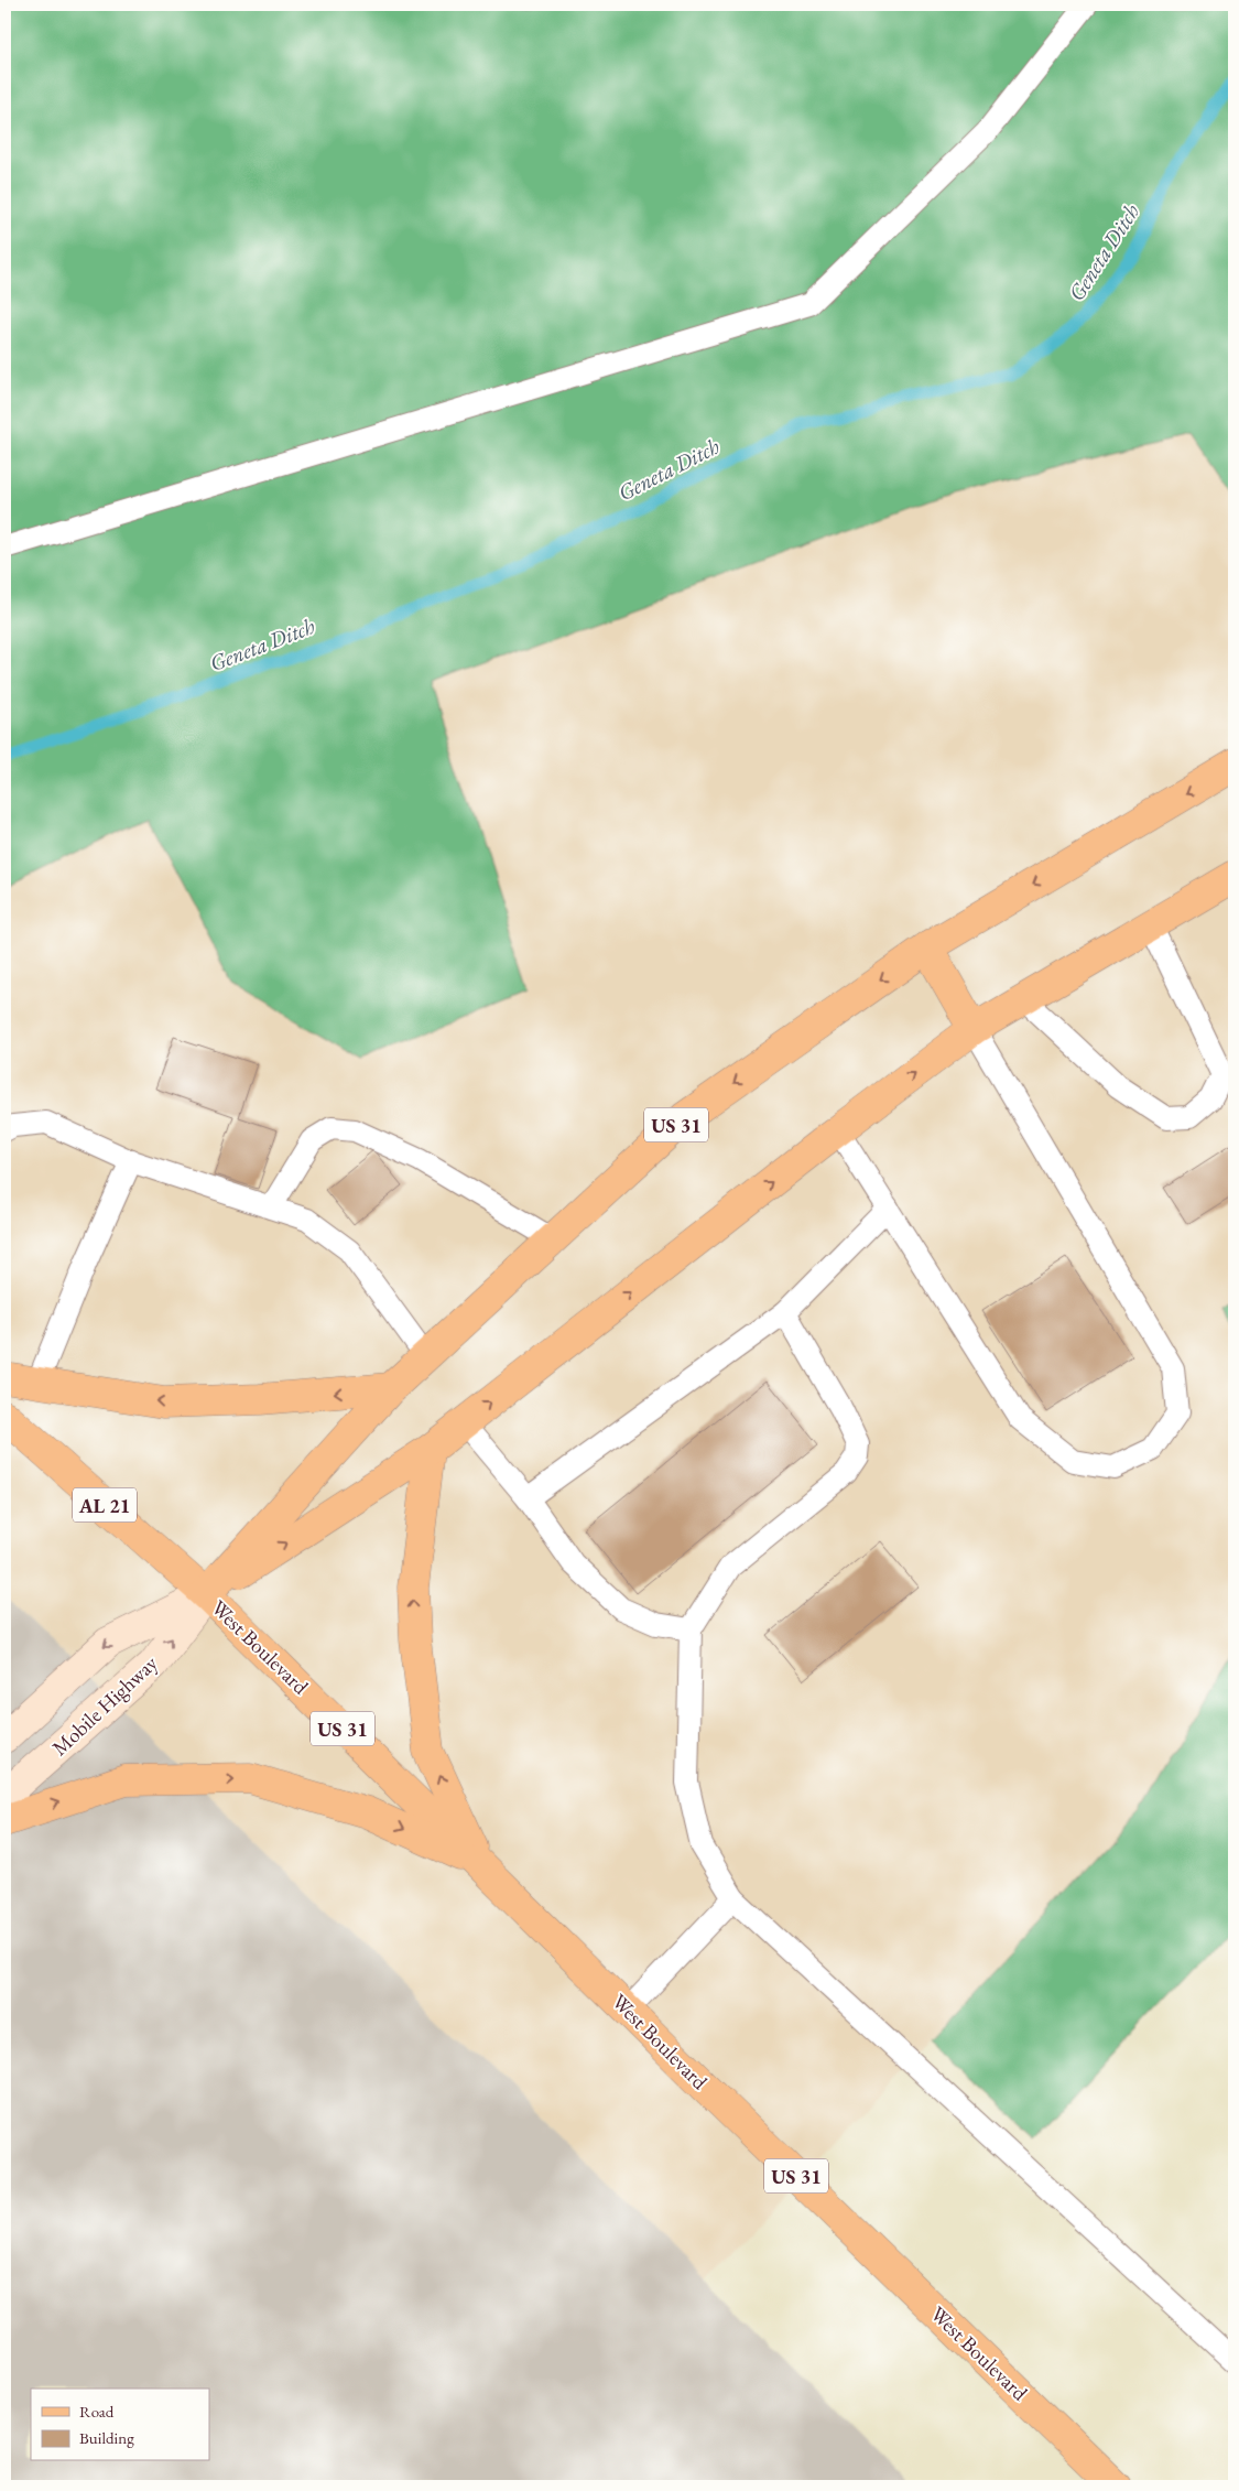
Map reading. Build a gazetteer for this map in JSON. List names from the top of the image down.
{
  "streets": {
    "main road": [
      "US 31",
      "AL 21",
      "West Boulevard",
      "Mobile Highway"
    ]
  },
  "crossings": [
    ["US 31", "AL 21"],
    ["US 31", "West Boulevard"],
    ["US 31", "Mobile Highway"],
    ["AL 21", "West Boulevard"],
    ["AL 21", "Mobile Highway"],
    ["West Boulevard", "Mobile Highway"]
  ],
  "water": ["Geneta Ditch"],
  "legend": ["Road", "Building"]
}
